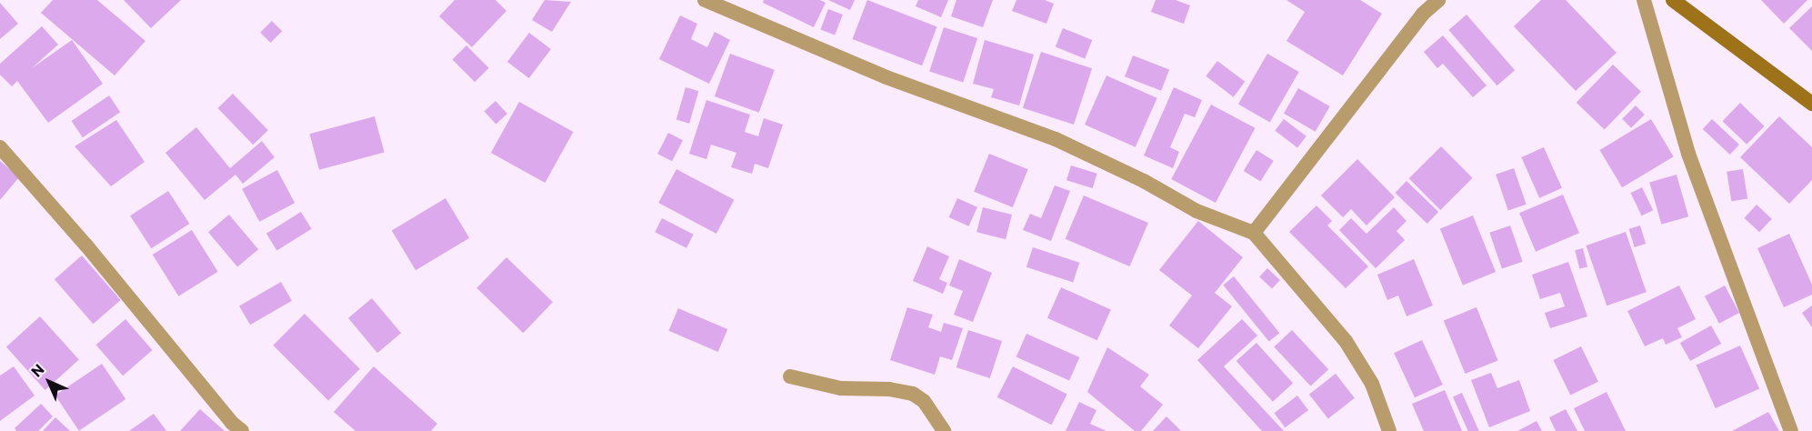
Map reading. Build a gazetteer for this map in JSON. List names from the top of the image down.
{
  "north": "top left"
}
